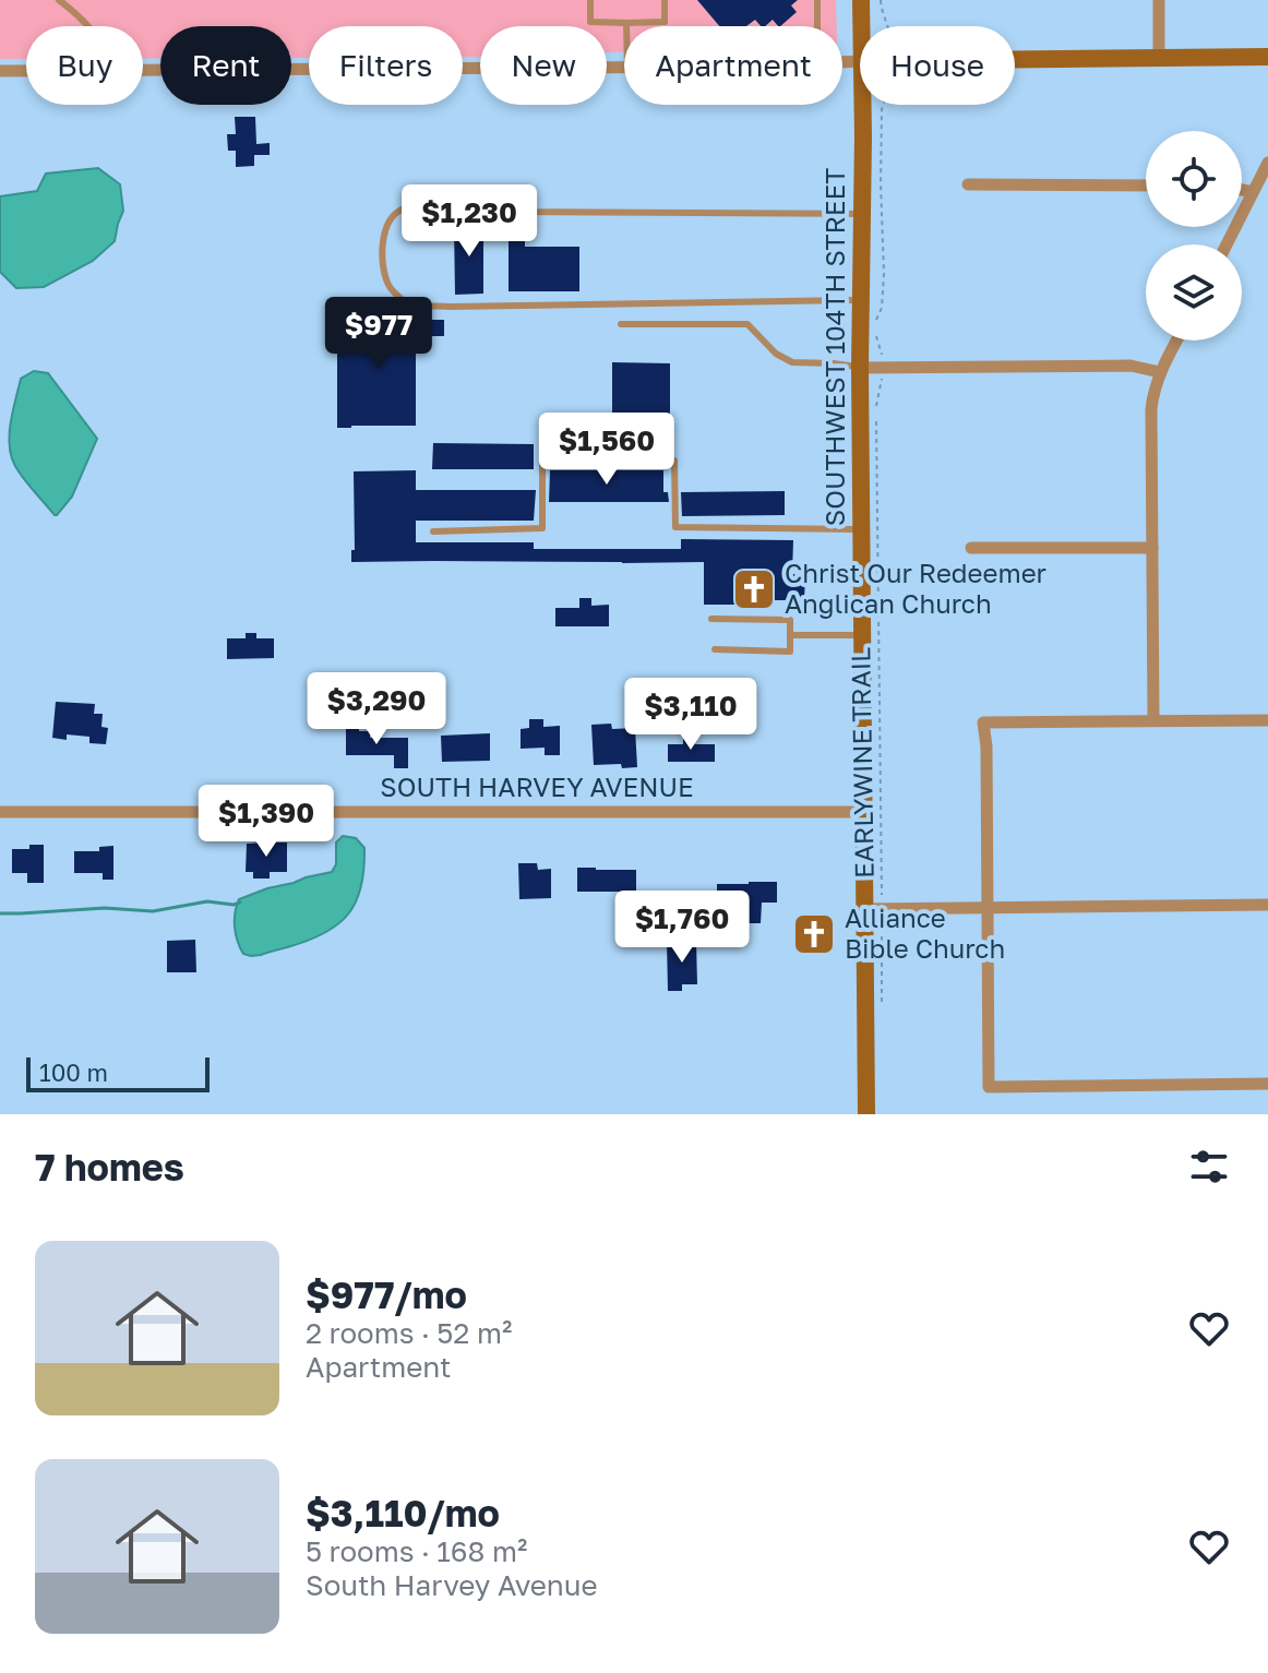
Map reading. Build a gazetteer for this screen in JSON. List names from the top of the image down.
{
  "streets": {
    "main road": ["SOUTHWEST 104TH STREET"],
    "street": ["SOUTH HARVEY AVENUE"],
    "path": ["EARLYWINE TRAIL"]
  },
  "crossings": [
    ["SOUTHWEST 104TH STREET", "EARLYWINE TRAIL"],
    ["SOUTHWEST 104TH STREET", "SOUTH HARVEY AVENUE"]
  ],
  "places": {
    "church": ["Christ Our Redeemer Anglican Church", "Alliance Bible Church"]
  },
  "scale_bar": "100 m",
  "page": {
    "chip": [
      "Buy",
      "Rent",
      "Filters",
      "New",
      "Apartment",
      "House"
    ],
    "price": [
      "$1,230",
      "$977",
      "$1,560",
      "$3,290",
      "$3,110",
      "$1,390",
      "$1,760"
    ],
    "scale": "100 m",
    "heading": "7 homes",
    "list": [
      {
        "name": "$977/mo",
        "note": "2 rooms · 52 m² · Apartment"
      },
      {
        "name": "$3,110/mo",
        "note": "5 rooms · 168 m² · South Harvey Avenue"
      }
    ]
  }
}
